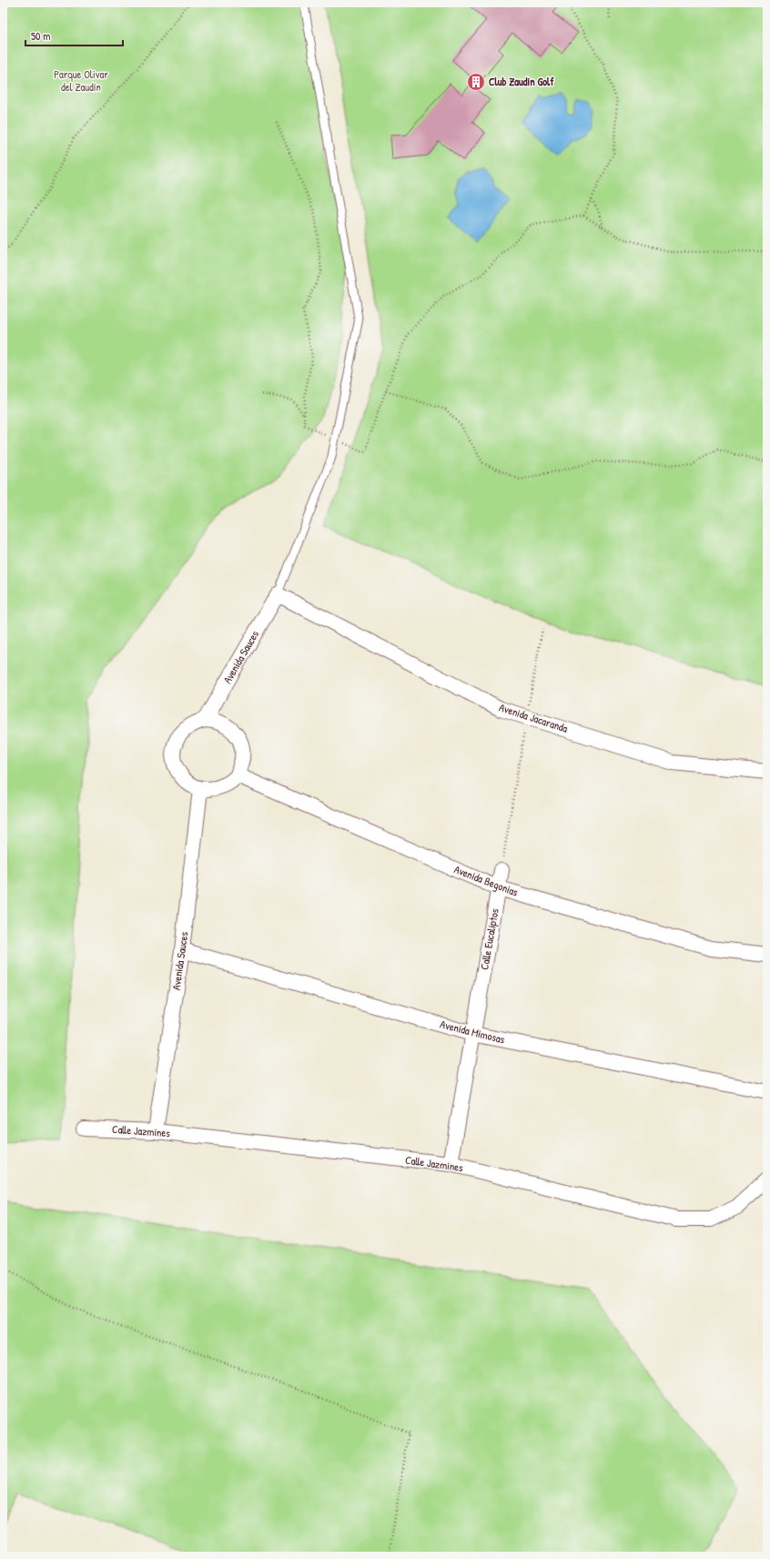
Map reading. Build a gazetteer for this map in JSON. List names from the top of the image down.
{
  "streets": {
    "street": [
      "Avenida Sauces",
      "Avenida Jacaranda",
      "Avenida Begonias",
      "Calle Eucaliptos",
      "Avenida Mimosas",
      "Calle Jazmines"
    ]
  },
  "crossings": [
    ["Avenida Sauces", "Avenida Jacaranda"],
    ["Avenida Sauces", "Avenida Begonias"],
    ["Avenida Sauces", "Avenida Mimosas"],
    ["Avenida Sauces", "Calle Jazmines"],
    ["Avenida Begonias", "Calle Eucaliptos"],
    ["Calle Eucaliptos", "Avenida Mimosas"],
    ["Calle Eucaliptos", "Calle Jazmines"]
  ],
  "parks": ["Parque Olivar del Zaudín"],
  "places": {
    "building": ["Club Zaudín Golf"]
  },
  "scale_bar": "50 m"
}
